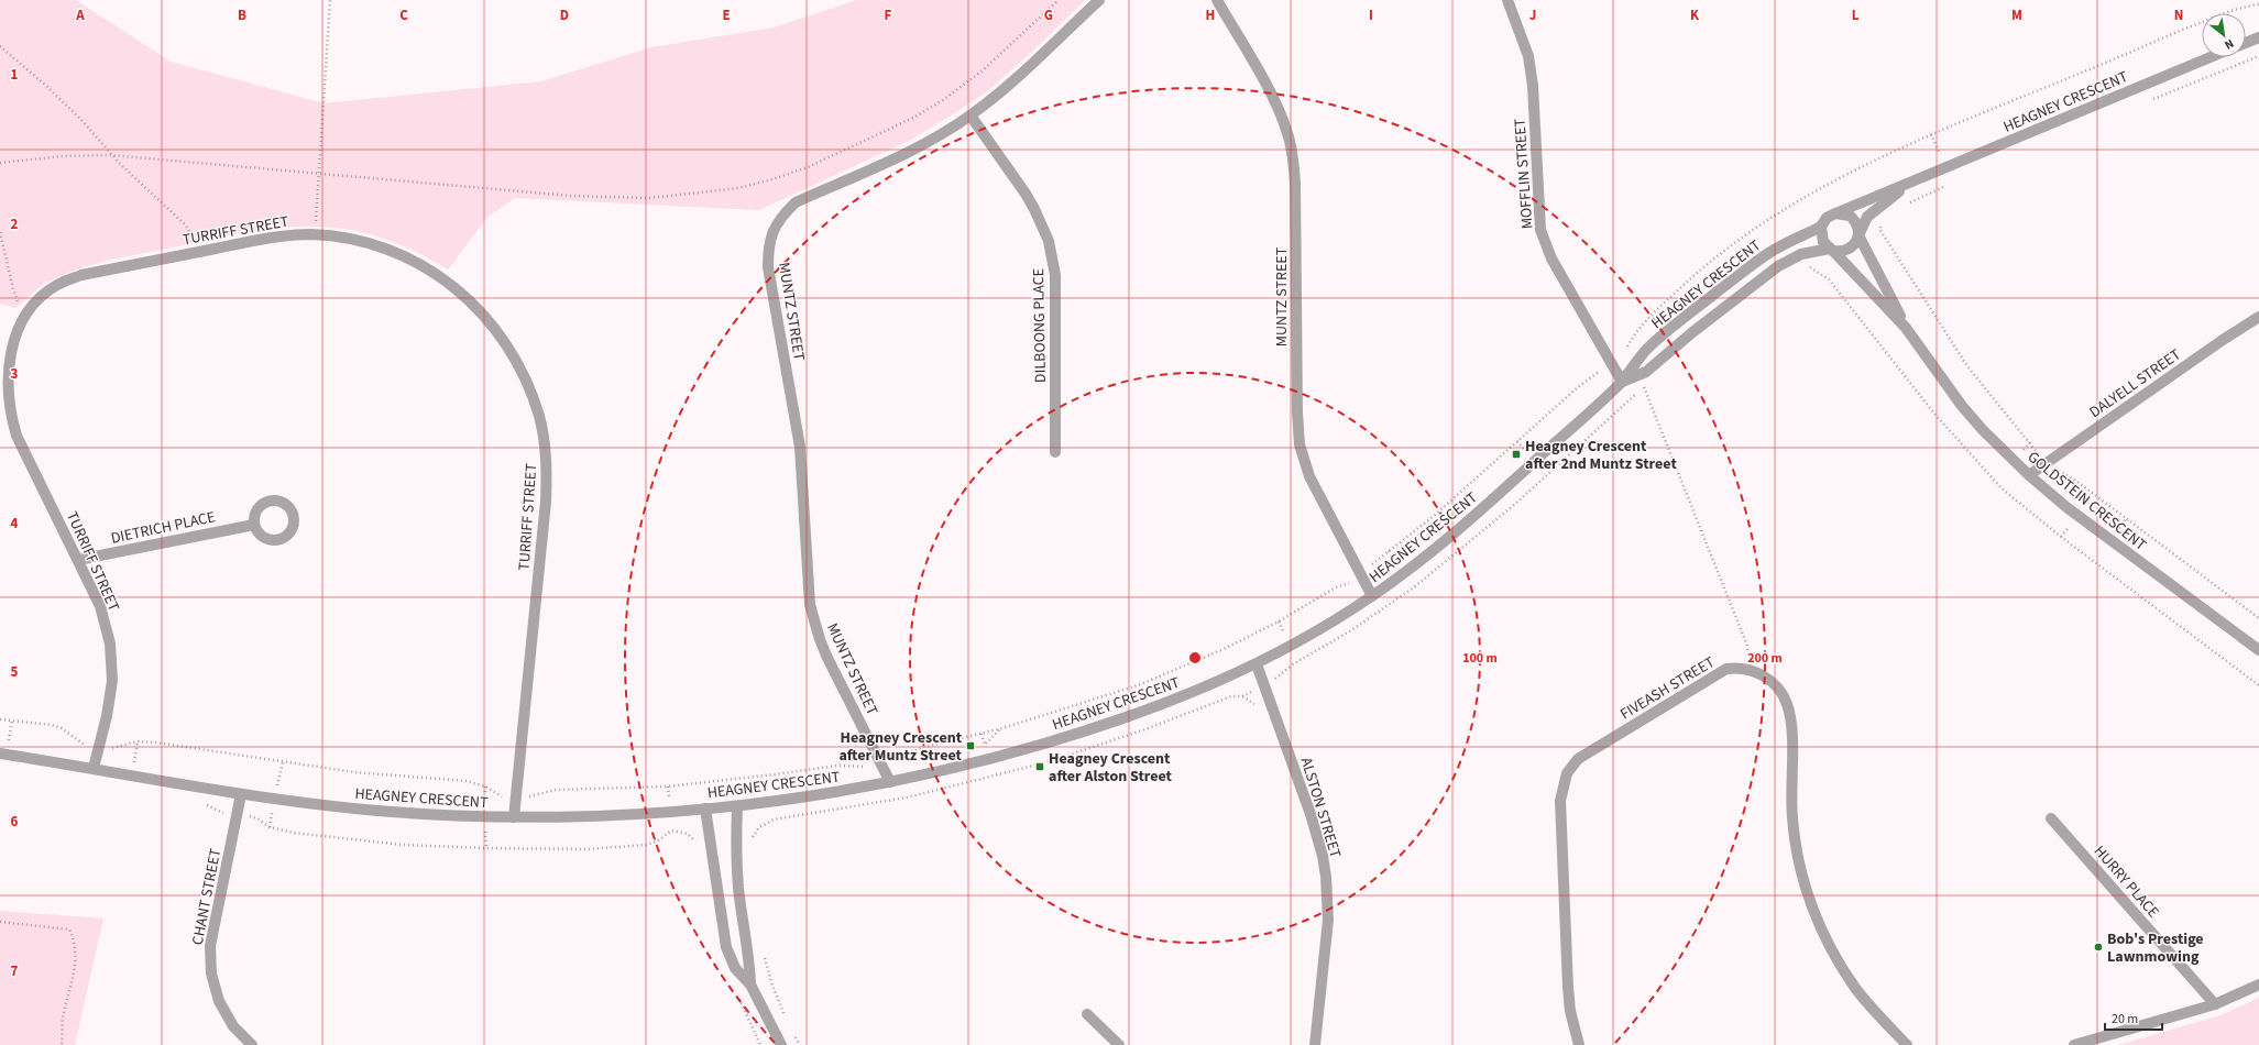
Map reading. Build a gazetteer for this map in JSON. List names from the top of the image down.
{
  "streets": {
    "street": [
      "HEAGNEY CRESCENT",
      "MOFFLIN STREET",
      "TURRIFF STREET",
      "MUNTZ STREET",
      "DILBOONG PLACE",
      "DALYELL STREET",
      "GOLDSTEIN CRESCENT",
      "DIETRICH PLACE",
      "FIVEASH STREET",
      "ALSTON STREET",
      "HURRY PLACE",
      "CHANT STREET"
    ]
  },
  "crossings": [
    ["HEAGNEY CRESCENT", "MOFFLIN STREET"],
    ["HEAGNEY CRESCENT", "TURRIFF STREET"],
    ["HEAGNEY CRESCENT", "MUNTZ STREET"],
    ["HEAGNEY CRESCENT", "GOLDSTEIN CRESCENT"],
    ["HEAGNEY CRESCENT", "ALSTON STREET"],
    ["HEAGNEY CRESCENT", "CHANT STREET"],
    ["TURRIFF STREET", "DIETRICH PLACE"],
    ["MUNTZ STREET", "DILBOONG PLACE"],
    ["DALYELL STREET", "GOLDSTEIN CRESCENT"]
  ],
  "places": {
    "transit": ["Heagney Crescent after 2nd Muntz Street", "Heagney Crescent after Muntz Street", "Heagney Crescent after Alston Street"],
    "other": ["Bob's Prestige Lawnmowing"]
  },
  "scale_bar": "20 m",
  "north": "bottom right",
  "grid": {
    "columns": [
      "A",
      "B",
      "C",
      "D",
      "E",
      "F",
      "G",
      "H",
      "I",
      "J",
      "K",
      "L",
      "M",
      "N"
    ],
    "rows": [
      "1",
      "2",
      "3",
      "4",
      "5",
      "6",
      "7"
    ]
  },
  "rings": ["100 m", "200 m"]
}
